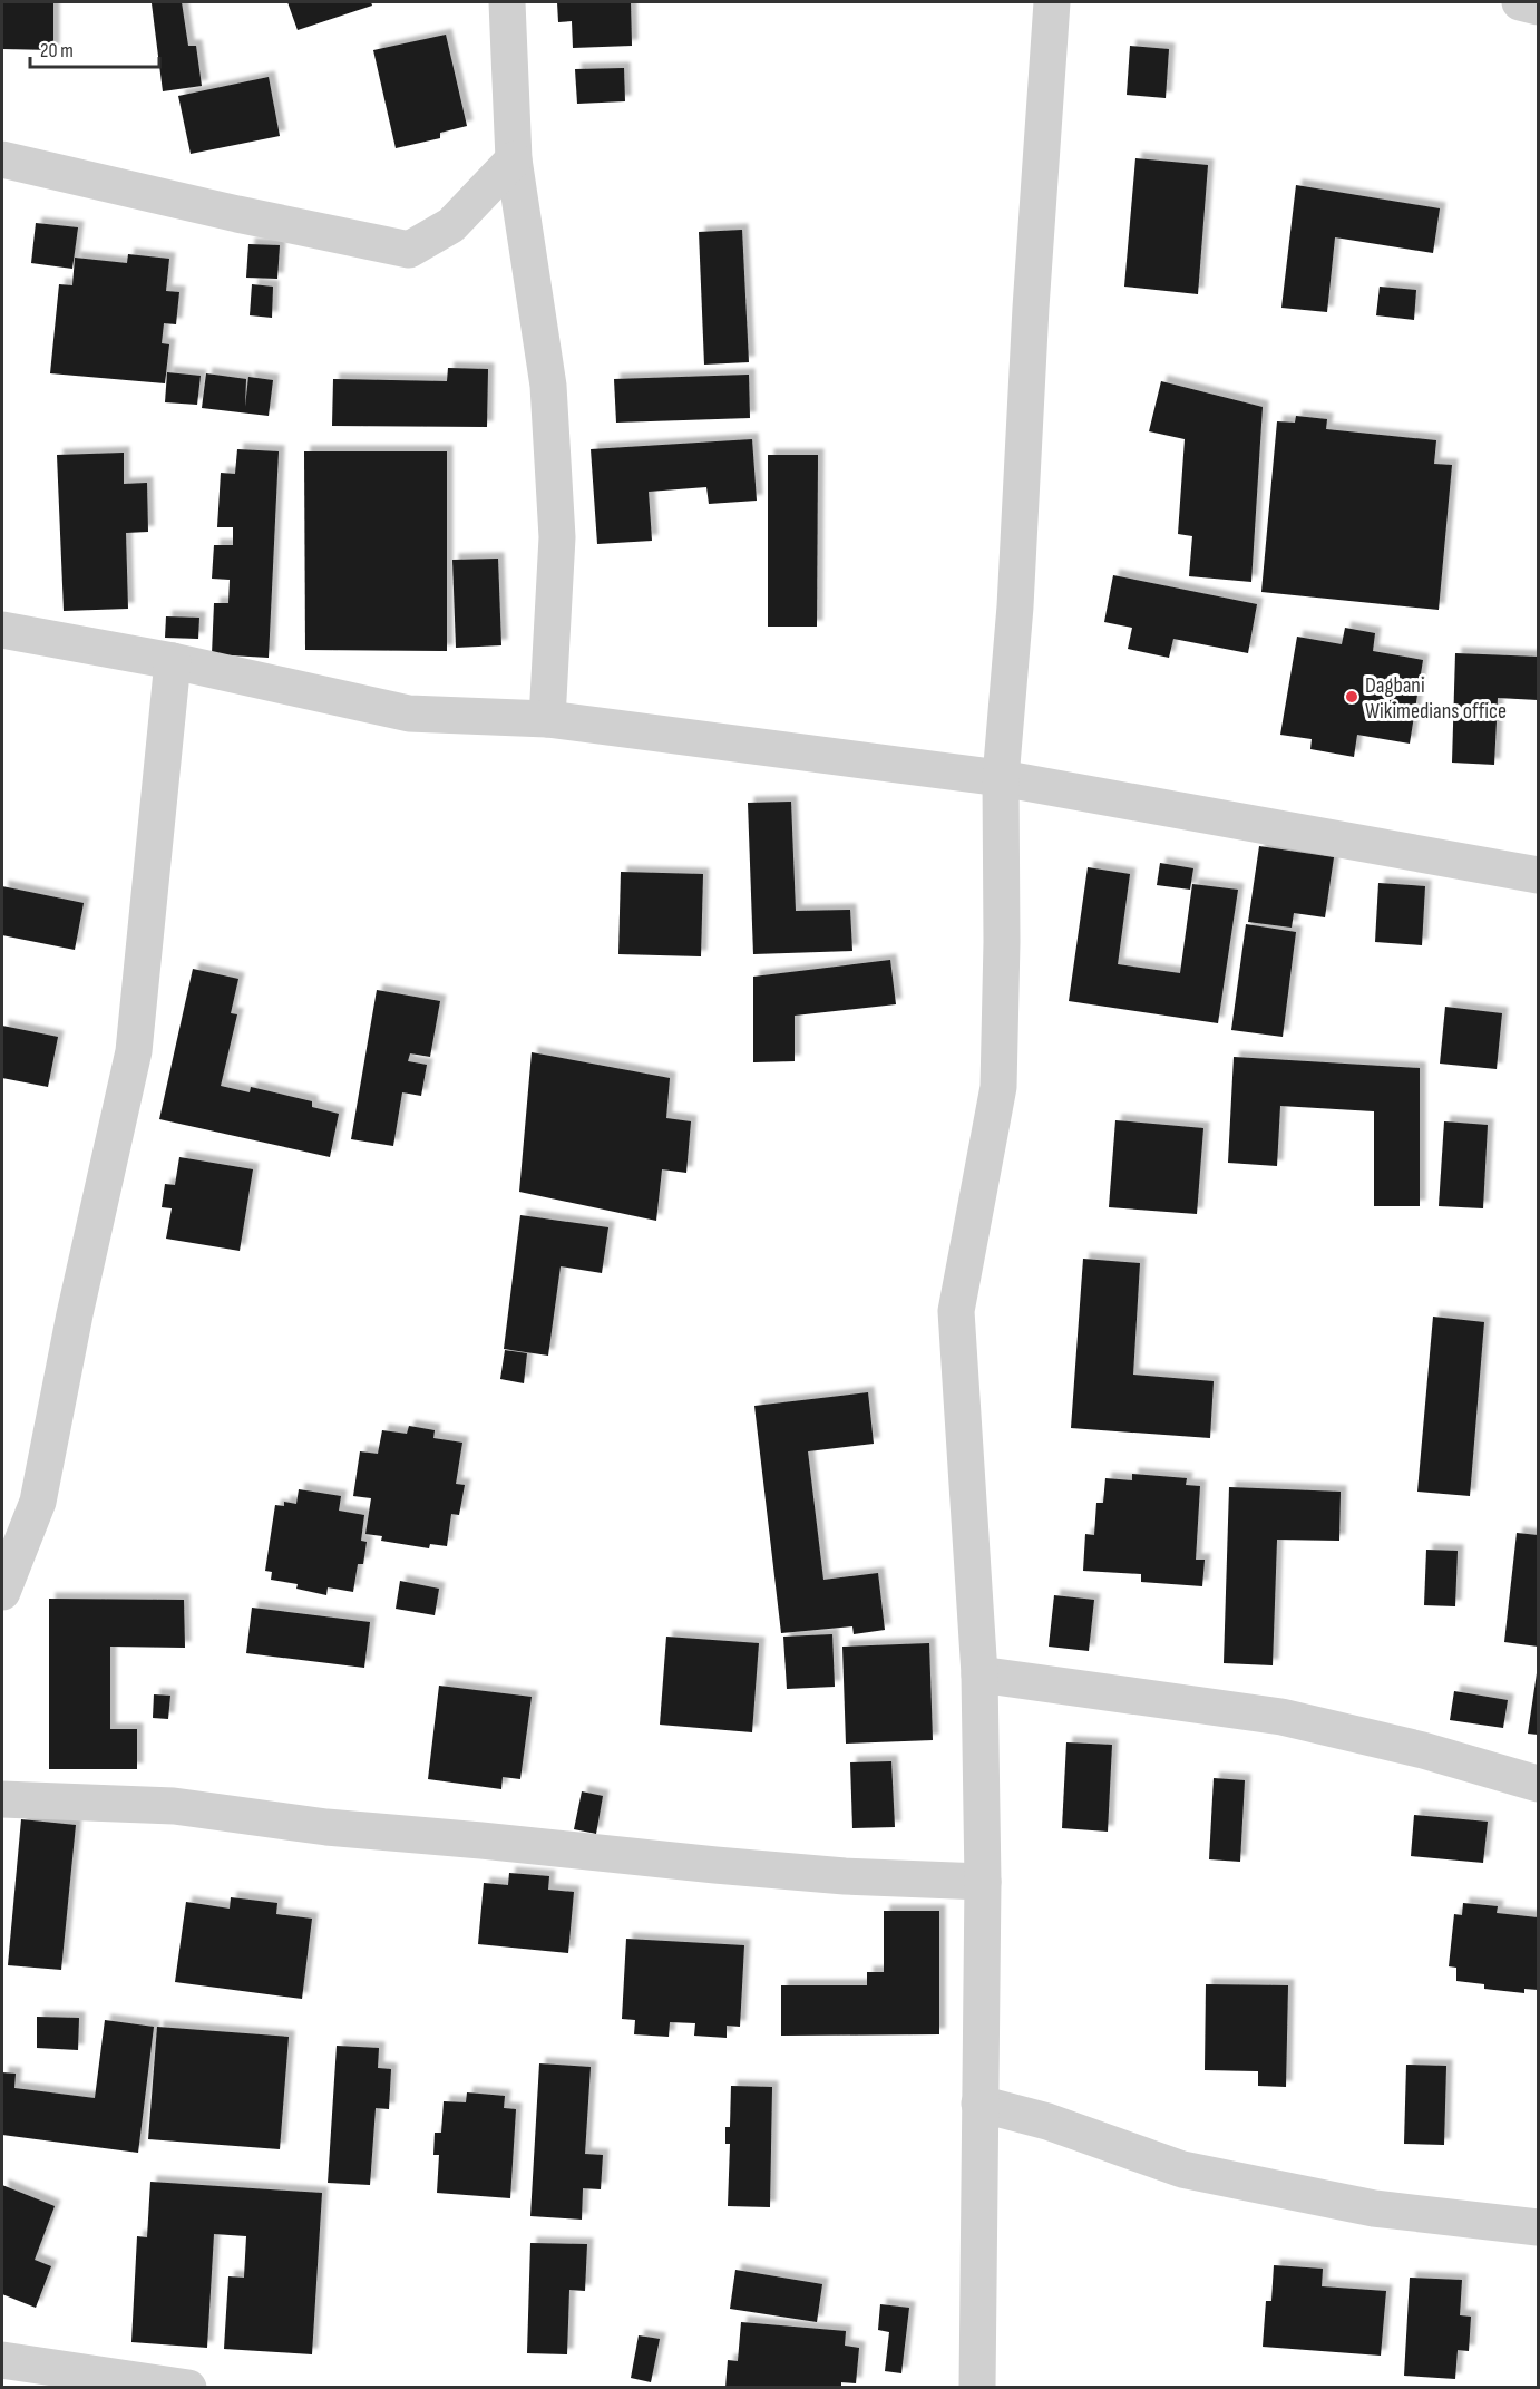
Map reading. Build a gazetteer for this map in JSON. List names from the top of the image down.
{
  "places": ["Dagbani Wikimedians office"],
  "scale_bar": "20 m"
}
